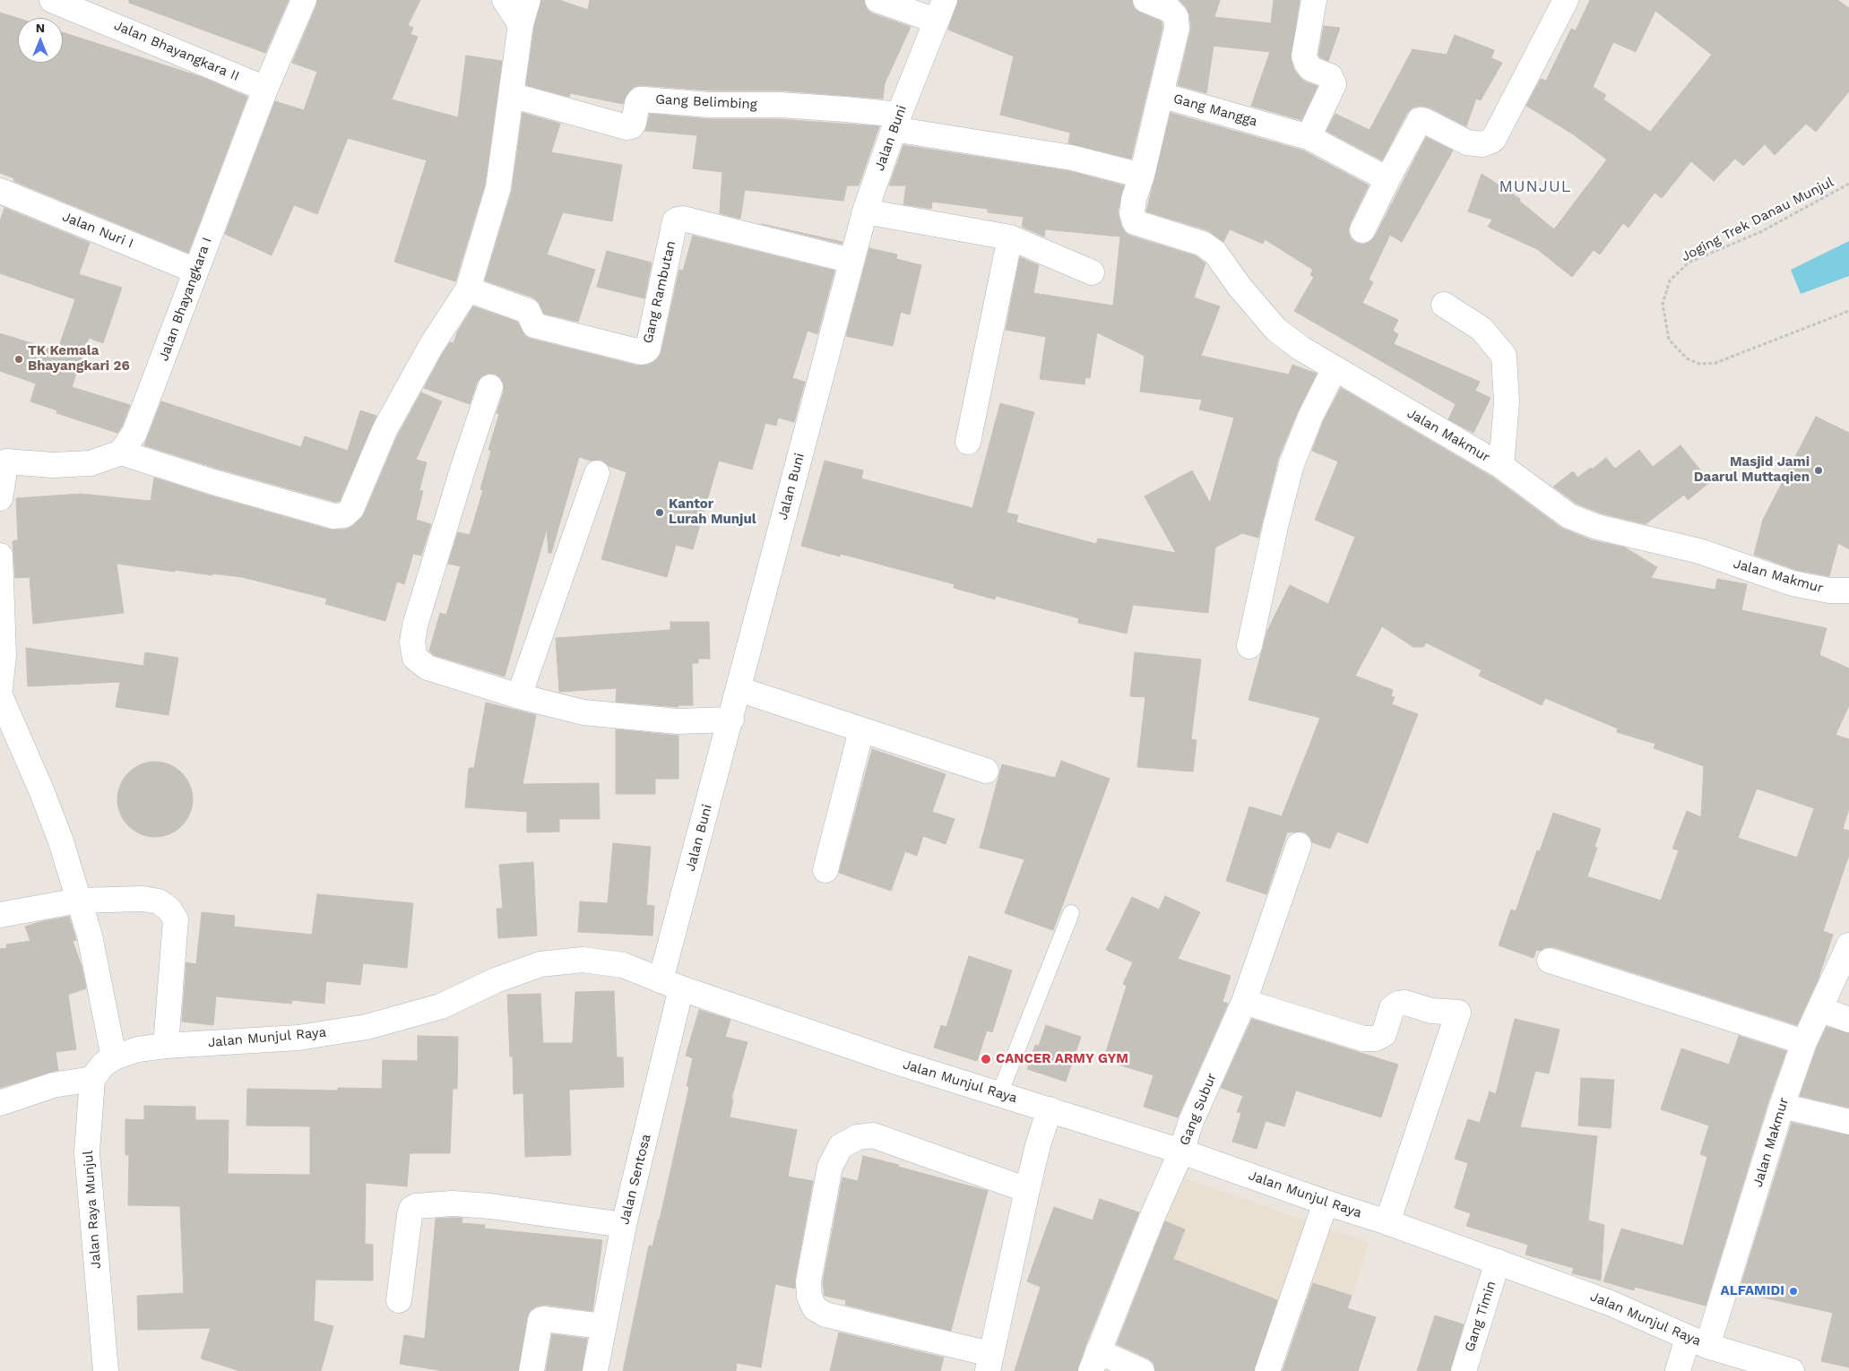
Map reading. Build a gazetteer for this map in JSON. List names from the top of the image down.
{
  "streets": {
    "street": [
      "Jalan Bhayangkara II",
      "Gang Belimbing",
      "Gang Mangga",
      "Jalan Buni",
      "Jalan Nuri I",
      "Gang Rambutan",
      "Jalan Bhayangkara I",
      "Jalan Makmur",
      "Jalan Munjul Raya",
      "Gang Subur",
      "Jalan Sentosa",
      "Jalan Raya Munjul",
      "Gang Timin"
    ],
    "path": ["Joging Trek Danau Munjul"]
  },
  "crossings": [
    ["Jalan Bhayangkara II", "Jalan Bhayangkara I"],
    ["Gang Belimbing", "Jalan Buni"],
    ["Gang Mangga", "Jalan Makmur"],
    ["Jalan Buni", "Gang Rambutan"],
    ["Jalan Buni", "Jalan Munjul Raya"],
    ["Jalan Buni", "Jalan Sentosa"],
    ["Jalan Nuri I", "Jalan Bhayangkara I"],
    ["Jalan Makmur", "Jalan Munjul Raya"],
    ["Jalan Munjul Raya", "Gang Subur"],
    ["Jalan Munjul Raya", "Jalan Sentosa"],
    ["Jalan Munjul Raya", "Gang Timin"]
  ],
  "districts": ["MUNJUL"],
  "places": [
    "TK Kemala Bhayangkari 26",
    "Masjid Jami Daarul Muttaqien",
    "Kantor Lurah Munjul",
    "CANCER ARMY GYM",
    "ALFAMIDI"
  ],
  "north": "top"
}
